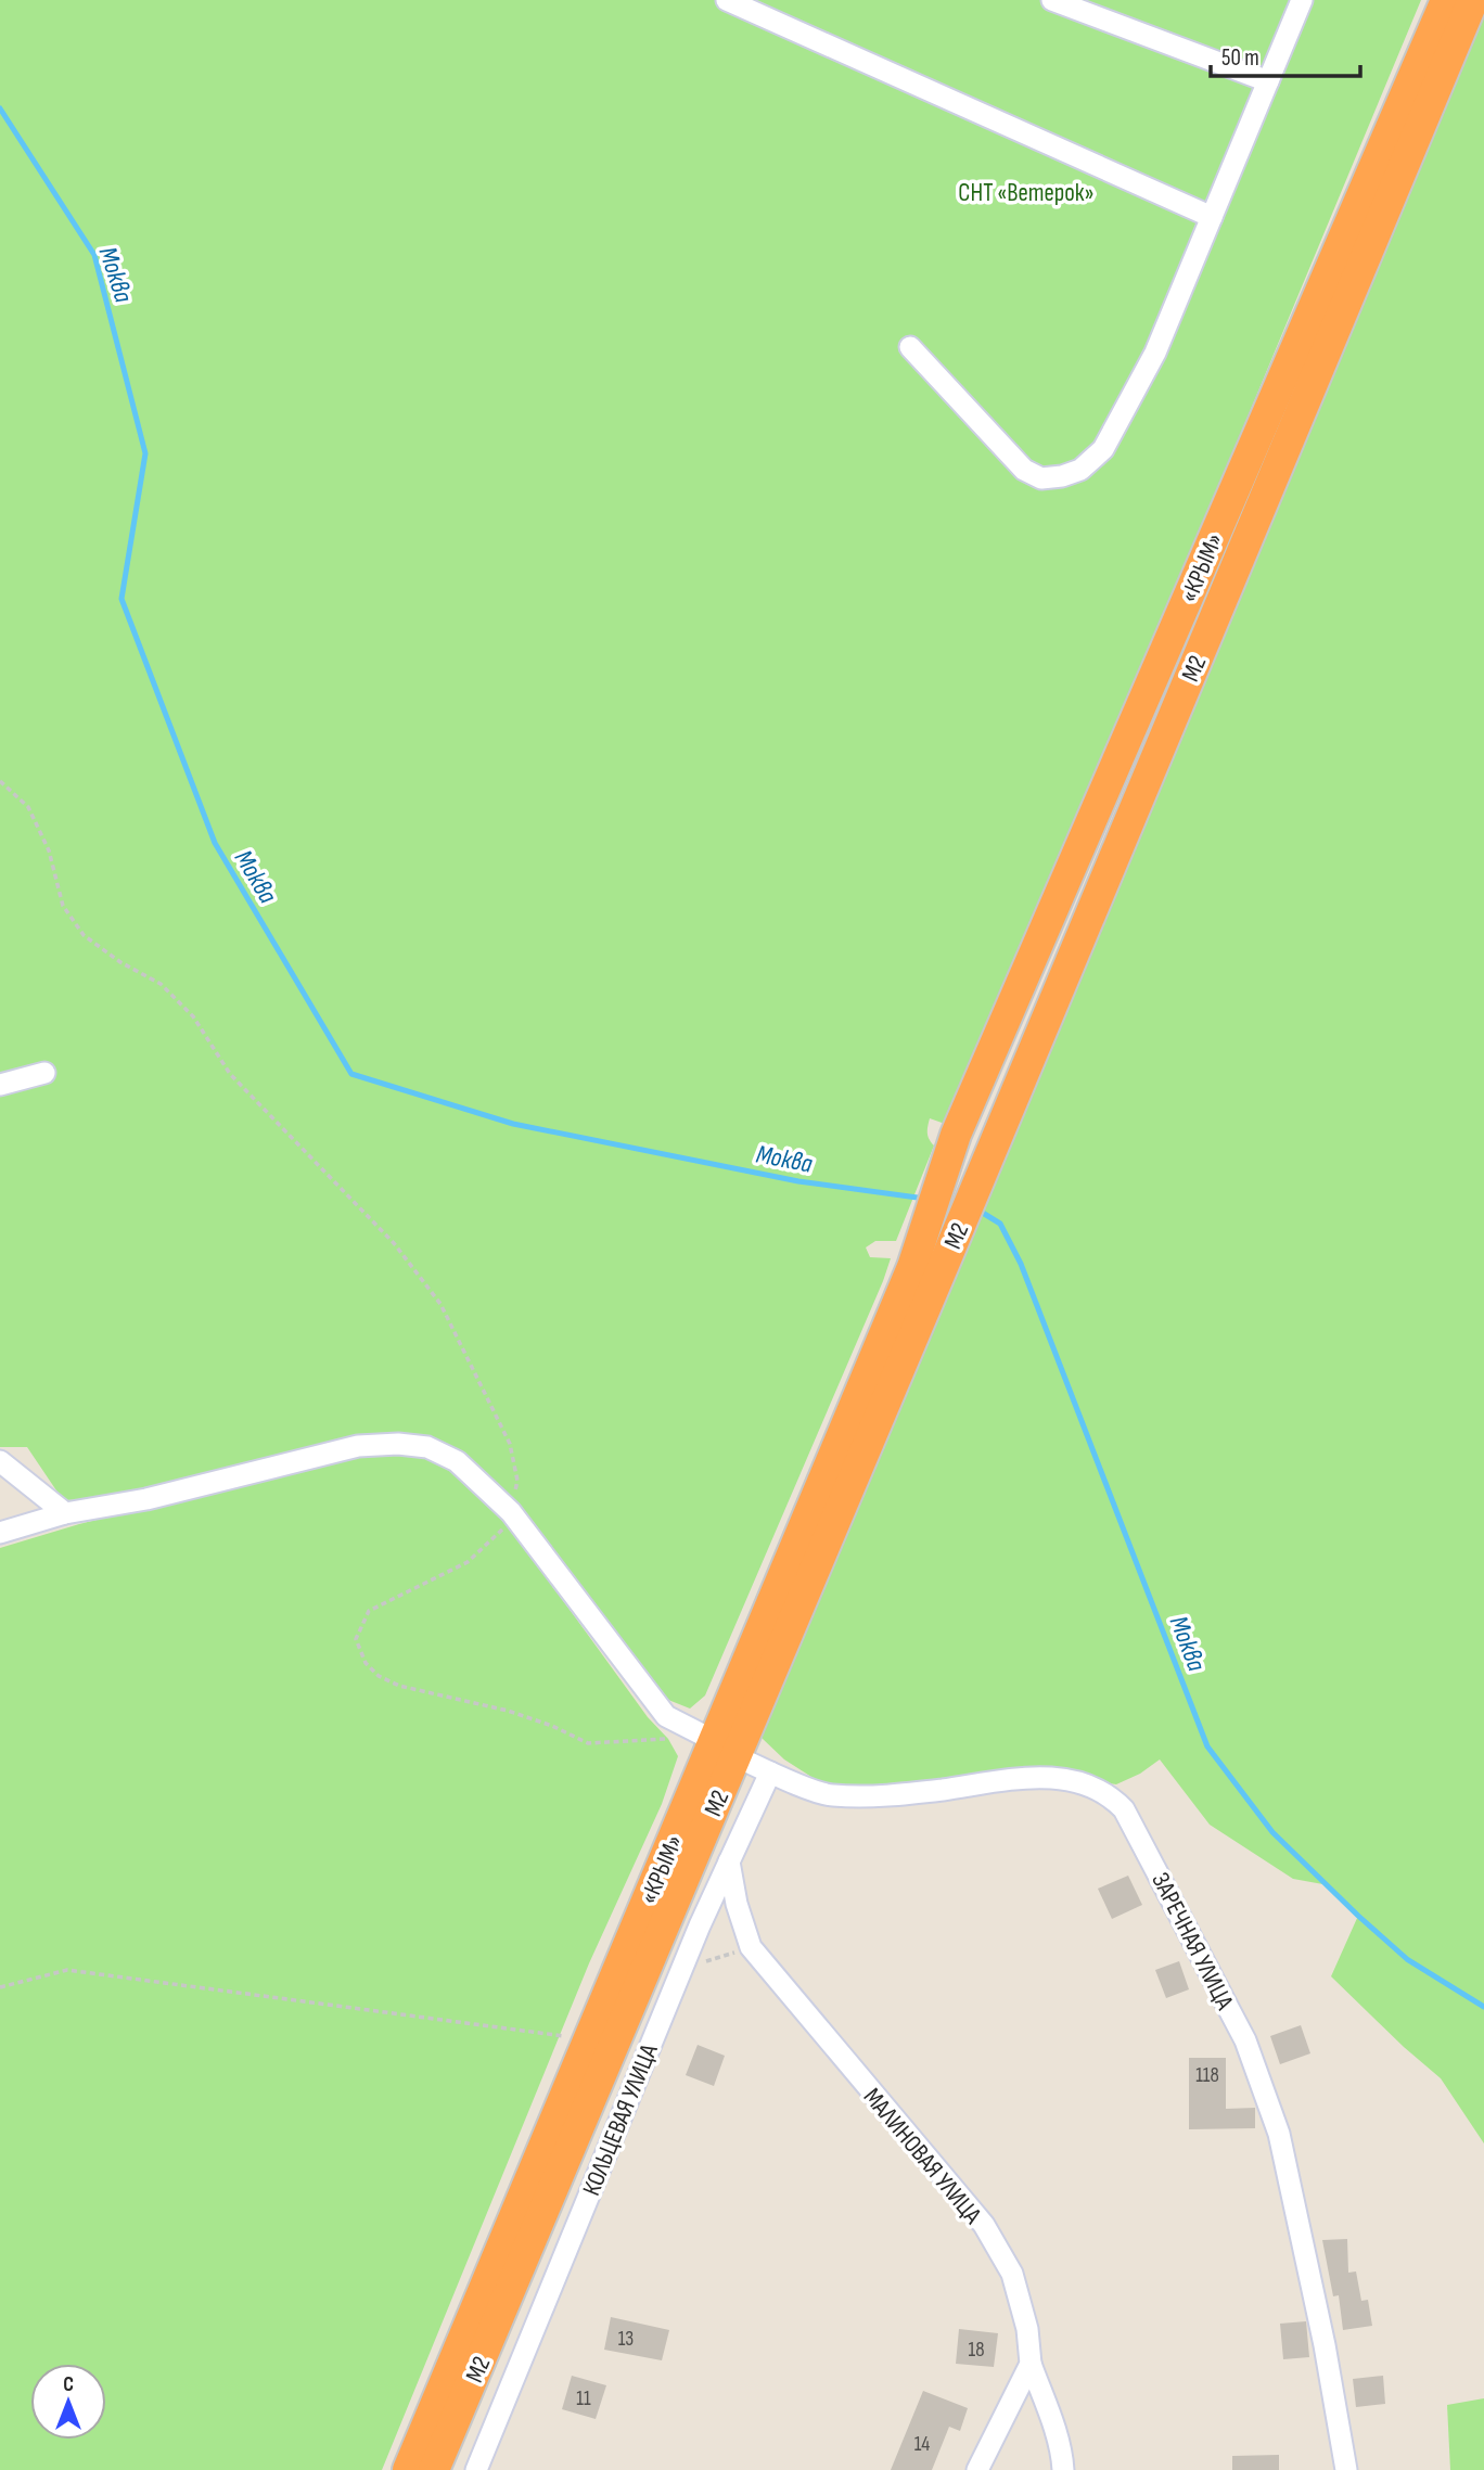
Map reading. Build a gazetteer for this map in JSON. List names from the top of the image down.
{
  "streets": {
    "highway": ["«КРЫМ»", "М2"],
    "street": ["ЗАРЕЧНАЯ УЛИЦА", "КОЛЬЦЕВАЯ УЛИЦА", "МАЛИНОВАЯ УЛИЦА"]
  },
  "crossings": [
    ["М2", "ЗАРЕЧНАЯ УЛИЦА"],
    ["ЗАРЕЧНАЯ УЛИЦА", "КОЛЬЦЕВАЯ УЛИЦА"],
    ["КОЛЬЦЕВАЯ УЛИЦА", "МАЛИНОВАЯ УЛИЦА"]
  ],
  "water": ["Моква"],
  "parks": ["СНТ «Ветерок»"],
  "house_numbers": [
    "118",
    "13",
    "18",
    "11",
    "14"
  ],
  "scale_bar": "50 m",
  "north": "top"
}
